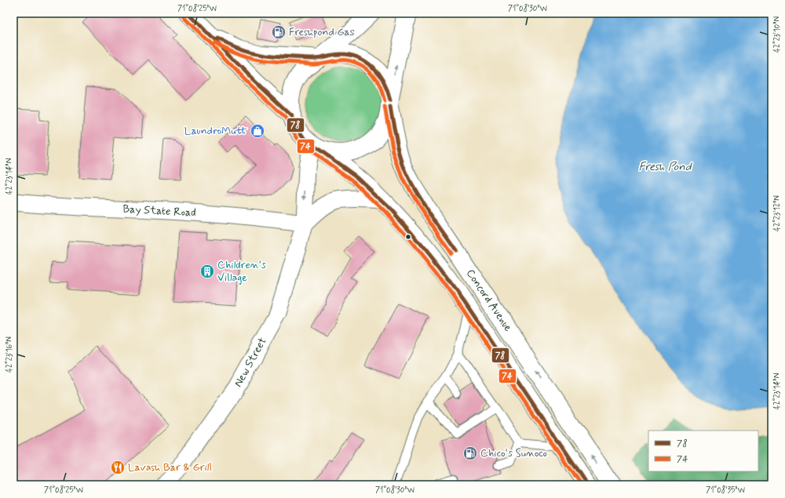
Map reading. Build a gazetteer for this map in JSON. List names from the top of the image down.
{
  "streets": {
    "main road": ["Concord Avenue"],
    "street": ["Bay State Road", "New Street"]
  },
  "crossings": [
    ["Bay State Road", "New Street"],
    ["Concord Avenue", "New Street"]
  ],
  "water": ["Fresh Pond"],
  "places": {
    "fuel station": ["Freshpond Gas", "Chico's Sunoco"],
    "shop": ["LaundroMutt"],
    "building": ["Children's Village"],
    "restaurant": ["Lavash Bar & Grill"]
  },
  "lines": ["transit line 78", "transit line 74"],
  "legend": ["78", "74"],
  "coordinates": [
    "71°08'25\"W",
    "71°08'30\"W",
    "42°23'10\"N",
    "42°23'14\"N",
    "42°23'12\"N",
    "42°23'16\"N",
    "71°08'35\"W"
  ]
}
